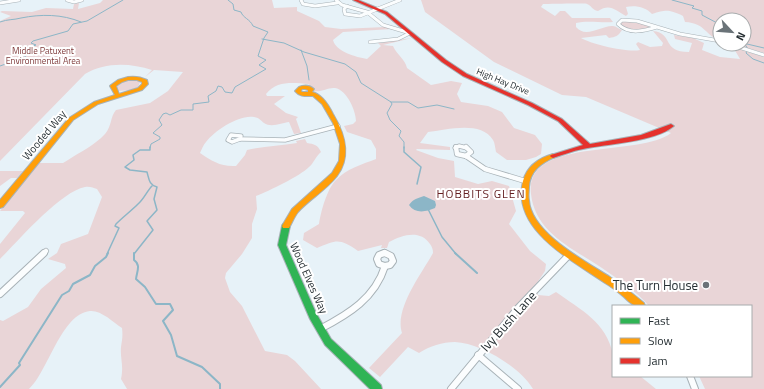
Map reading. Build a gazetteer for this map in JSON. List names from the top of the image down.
{
  "streets": {
    "street": [
      "High Hay Drive",
      "Wooded Way",
      "Wood Elves Way",
      "Ivy Bush Lane"
    ]
  },
  "districts": ["HOBBITS GLEN"],
  "parks": ["Middle Patuxent Environmental Area"],
  "places": ["The Turn House"],
  "legend": ["Fast", "Slow", "Jam"],
  "north": "bottom right"
}
